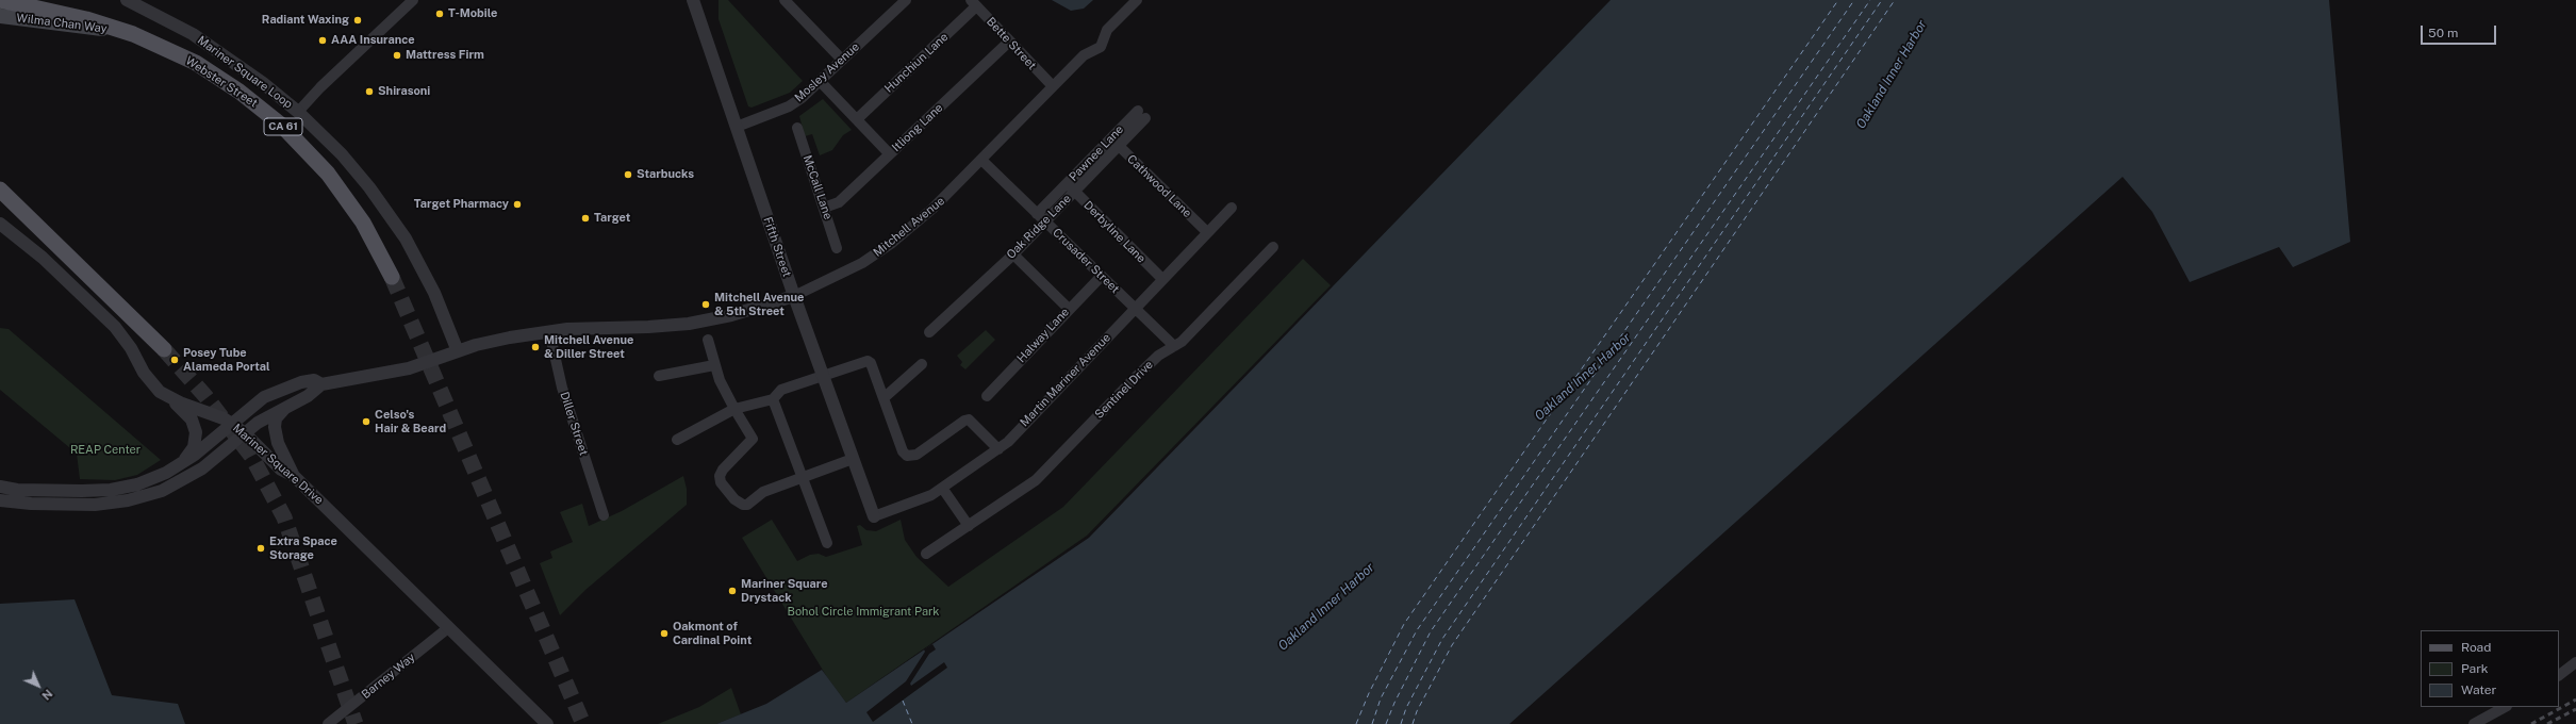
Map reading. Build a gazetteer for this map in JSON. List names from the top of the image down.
{
  "streets": {
    "main road": ["Wilma Chan Way", "Webster Street", "CA 61"],
    "street": [
      "Bette Street",
      "Hunchiun Lane",
      "Mariner Square Loop",
      "Mosley Avenue",
      "Itliong Lane",
      "Pawnee Lane",
      "Cathwood Lane",
      "McCall Lane",
      "Mitchell Avenue",
      "Oak Ridge Lane",
      "Derbyline Lane",
      "Fifth Street",
      "Crusader Street",
      "Halway Lane",
      "Martin Mariner Avenue",
      "Sentinel Drive",
      "Diller Street",
      "Mariner Square Drive",
      "Barney Way"
    ]
  },
  "crossings": [
    ["Wilma Chan Way", "Webster Street"],
    ["Bette Street", "Hunchiun Lane"],
    ["Bette Street", "Itliong Lane"],
    ["Bette Street", "Mitchell Avenue"],
    ["Mariner Square Loop", "Mitchell Avenue"],
    ["Mosley Avenue", "Fifth Street"],
    ["Itliong Lane", "McCall Lane"],
    ["Pawnee Lane", "Oak Ridge Lane"],
    ["Pawnee Lane", "Derbyline Lane"],
    ["Pawnee Lane", "Crusader Street"],
    ["Cathwood Lane", "Oak Ridge Lane"],
    ["Cathwood Lane", "Martin Mariner Avenue"],
    ["Mitchell Avenue", "Fifth Street"],
    ["Mitchell Avenue", "Crusader Street"],
    ["Mitchell Avenue", "Diller Street"],
    ["Oak Ridge Lane", "Derbyline Lane"],
    ["Oak Ridge Lane", "Crusader Street"],
    ["Derbyline Lane", "Martin Mariner Avenue"],
    ["Fifth Street", "Martin Mariner Avenue"],
    ["Crusader Street", "Halway Lane"],
    ["Crusader Street", "Martin Mariner Avenue"],
    ["Crusader Street", "Sentinel Drive"],
    ["Mariner Square Drive", "Barney Way"]
  ],
  "water": ["Oakland Inner Harbor"],
  "parks": ["REAP Center", "Bohol Circle Immigrant Park"],
  "places": [
    "T-Mobile",
    "Radiant Waxing",
    "AAA Insurance",
    "Mattress Firm",
    "Shirasoni",
    "Starbucks",
    "Target Pharmacy",
    "Target",
    "Mitchell Avenue & 5th Street",
    "Mitchell Avenue & Diller Street",
    "Posey Tube Alameda Portal",
    "Celso's Hair & Beard",
    "Extra Space Storage",
    "Mariner Square Drystack",
    "Oakmont of Cardinal Point"
  ],
  "legend": ["Road", "Park", "Water"],
  "scale_bar": "50 m",
  "north": "bottom right"
}
